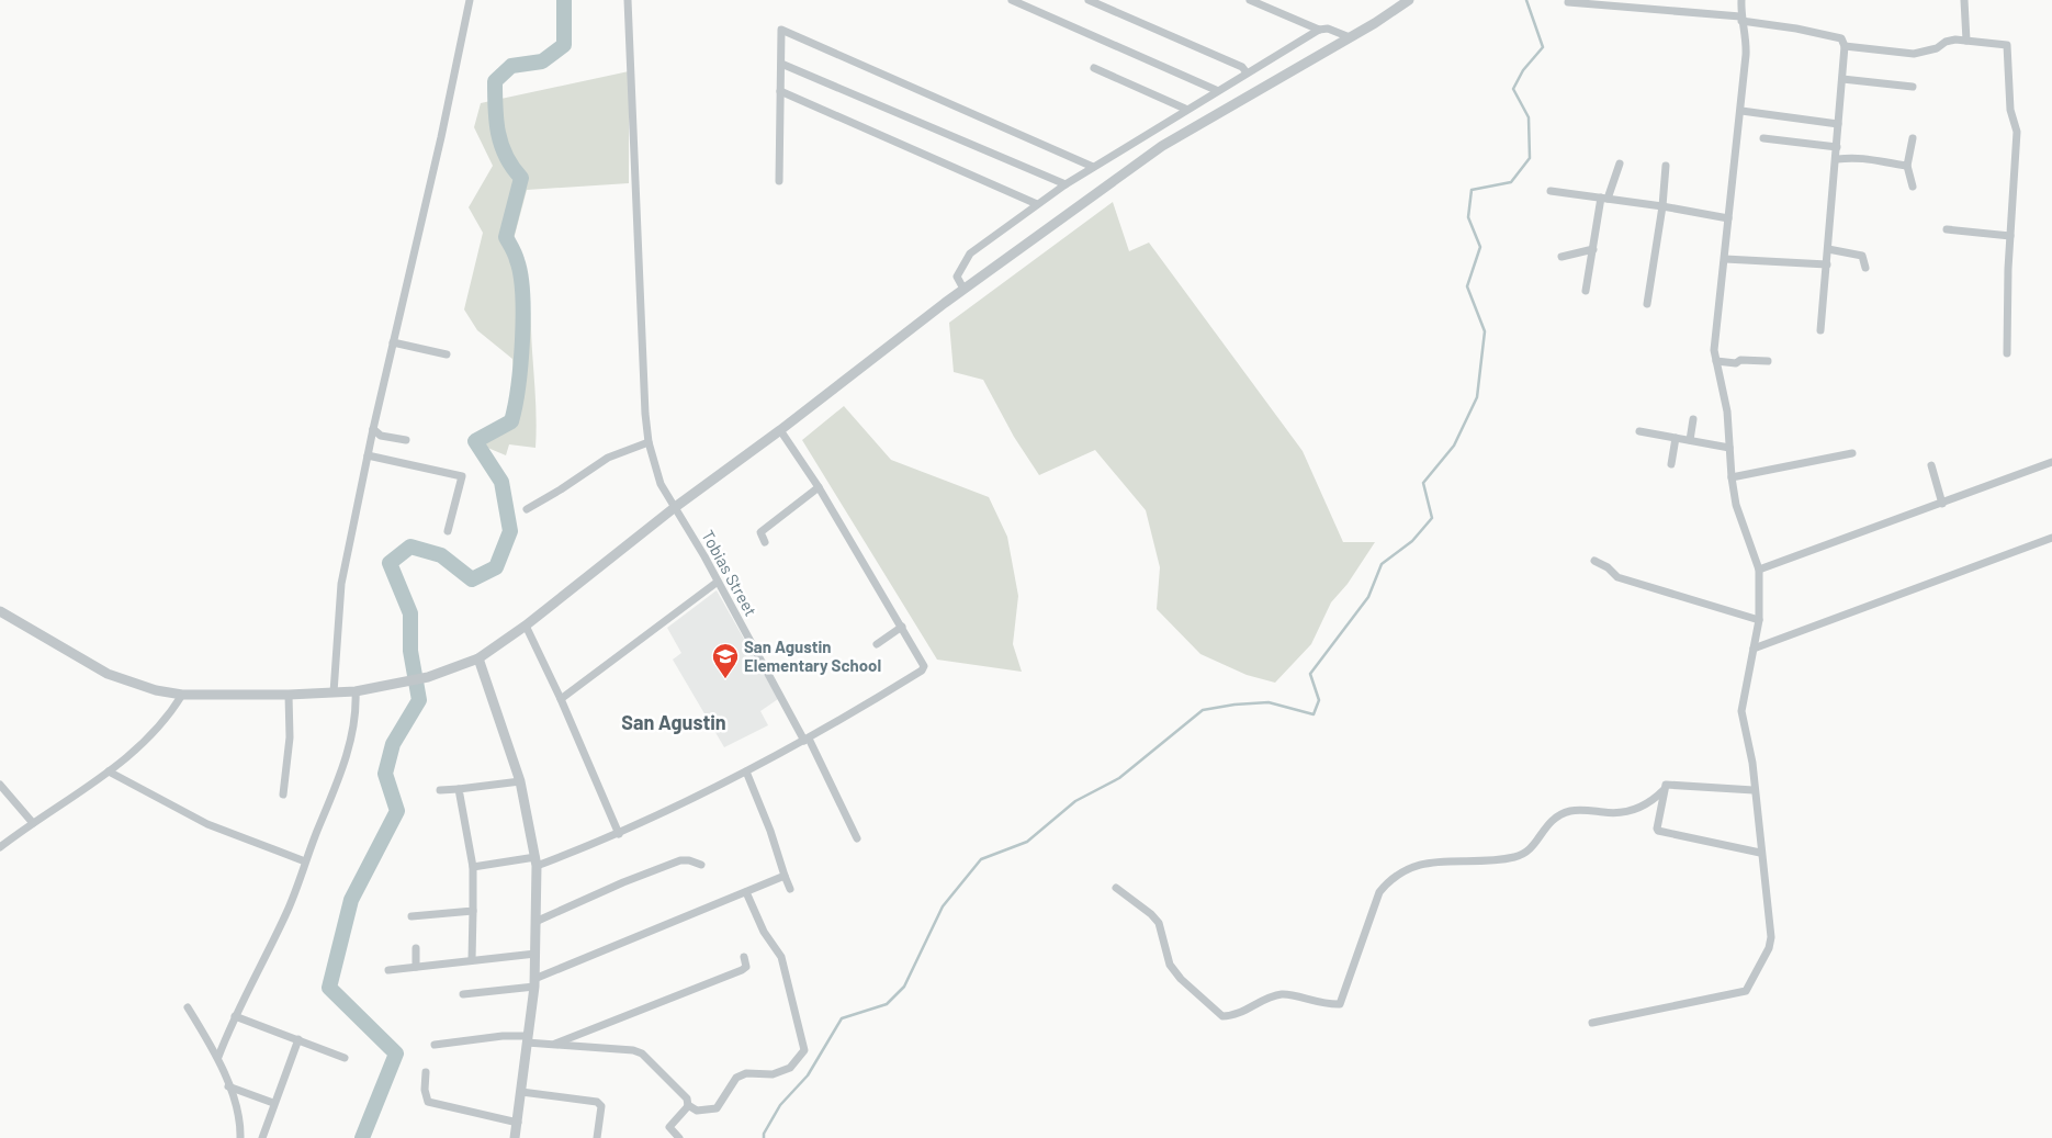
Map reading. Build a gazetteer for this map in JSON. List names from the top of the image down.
{
  "streets": {
    "street": ["Tobias Street"]
  },
  "districts": ["San Agustin"],
  "places": {
    "school or university": ["San Agustin Elementary School"]
  }
}
